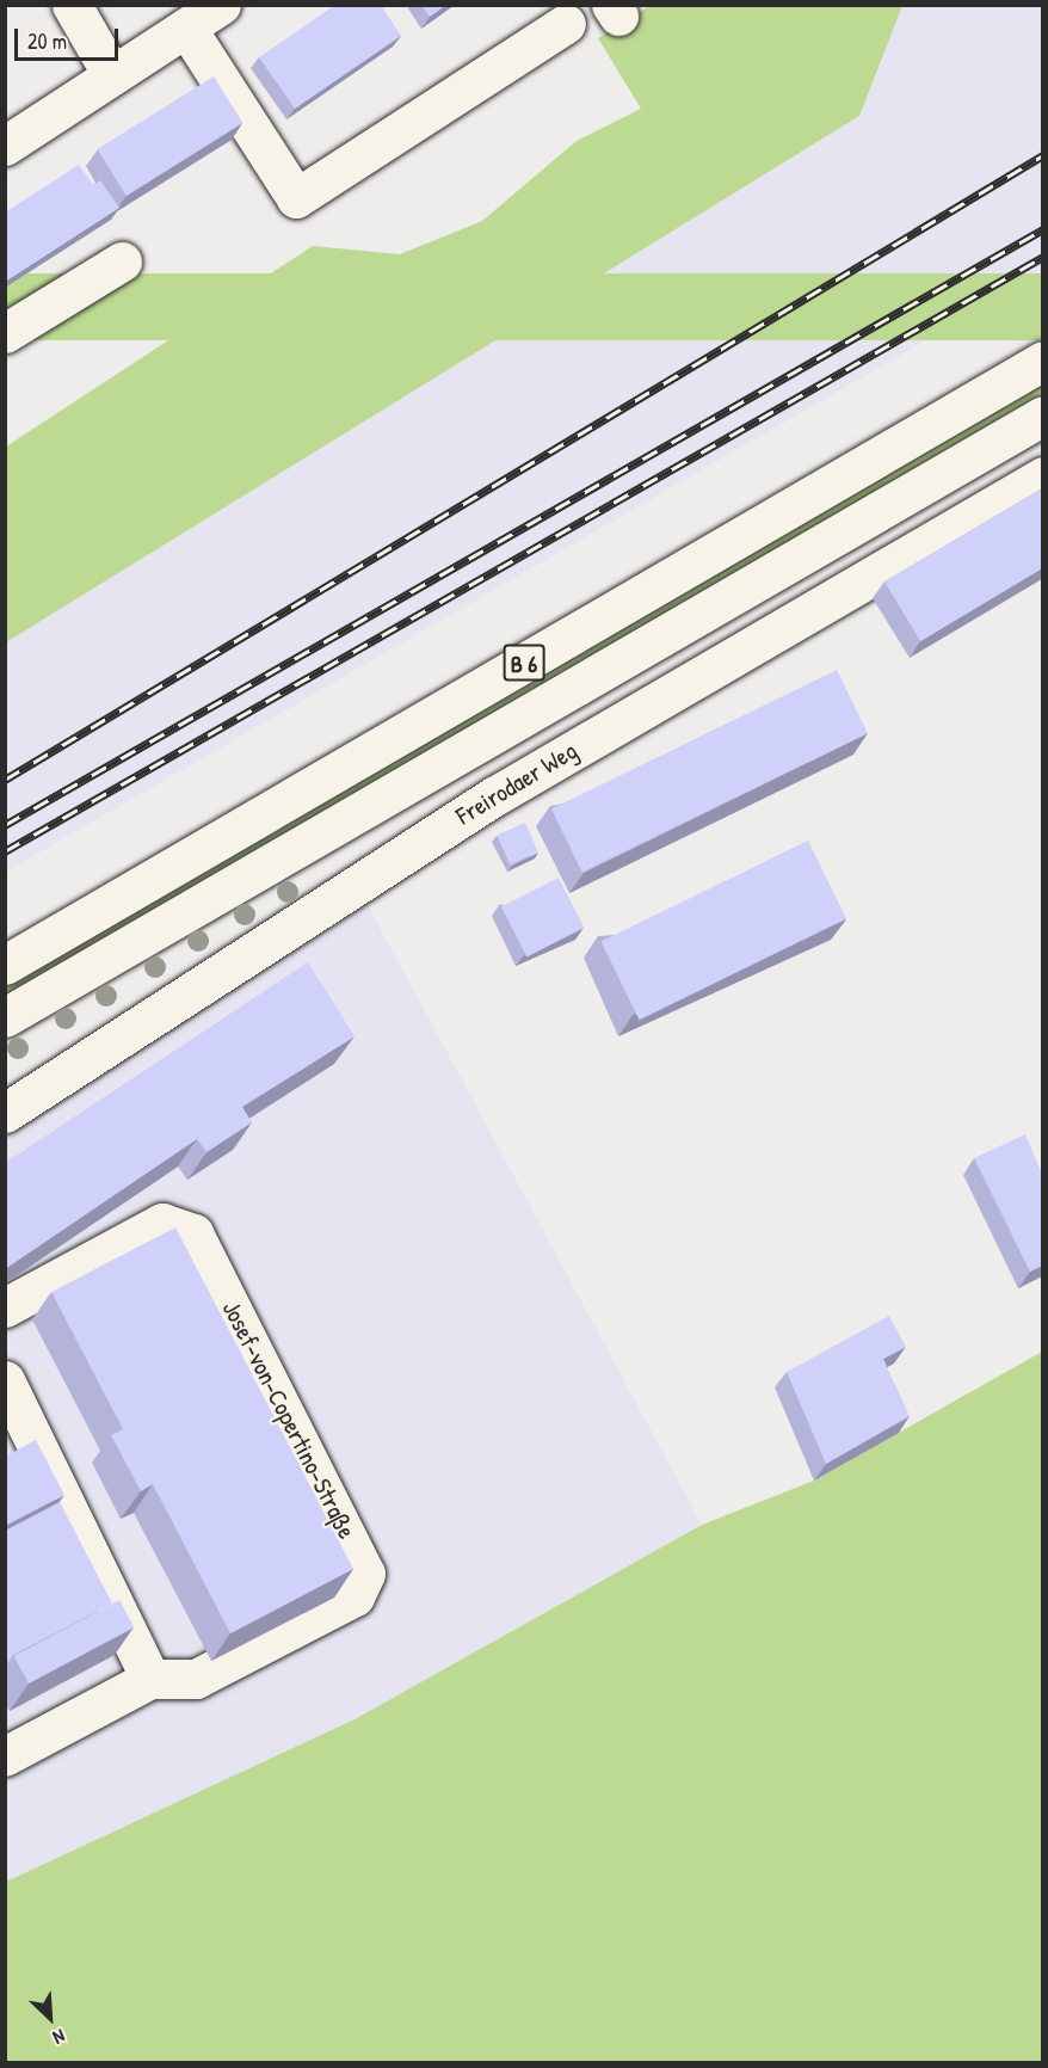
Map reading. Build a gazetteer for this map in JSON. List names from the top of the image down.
{
  "streets": {
    "street": ["B 6", "Freirodaer Weg", "Josef-von-Copertino-Straße"]
  },
  "scale_bar": "20 m",
  "north": "bottom right"
}
